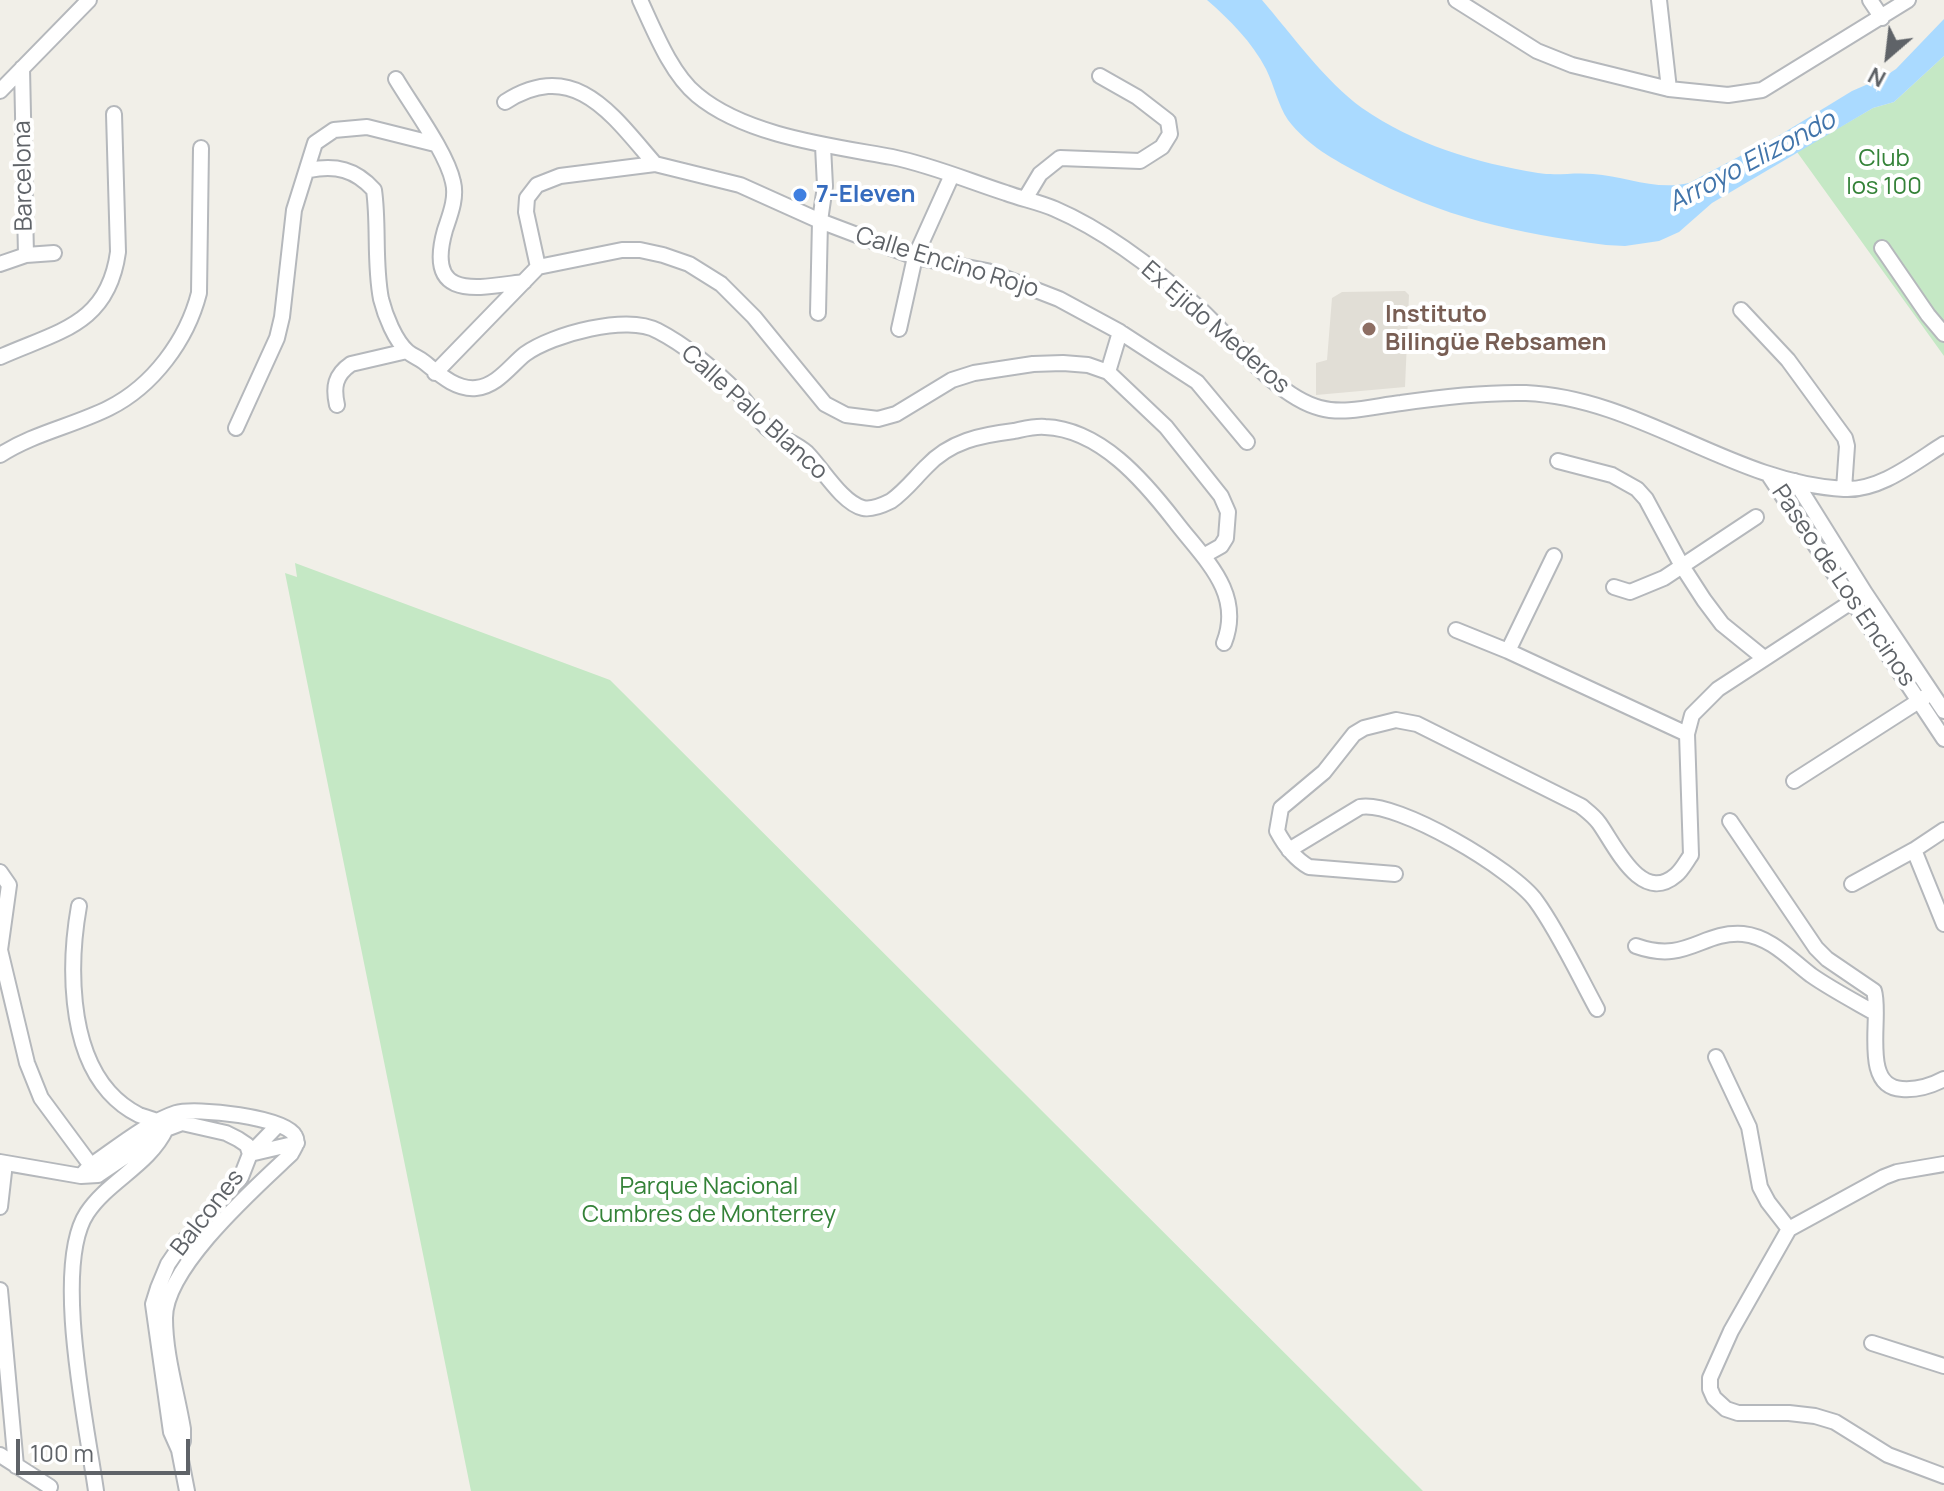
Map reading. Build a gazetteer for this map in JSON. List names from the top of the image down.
{
  "streets": {
    "street": [
      "Barcelona",
      "Calle Encino Rojo",
      "Ex Ejido Mederos",
      "Calle Palo Blanco",
      "Paseo de Los Encinos",
      "Balcones"
    ]
  },
  "crossings": [
    ["Ex Ejido Mederos", "Paseo de Los Encinos"]
  ],
  "water": ["Arroyo Elizondo"],
  "parks": ["Club los 100", "Parque Nacional Cumbres de Monterrey"],
  "places": ["7-Eleven", "Instituto Bilingüe Rebsamen"],
  "scale_bar": "100 m",
  "north": "bottom left"
}
